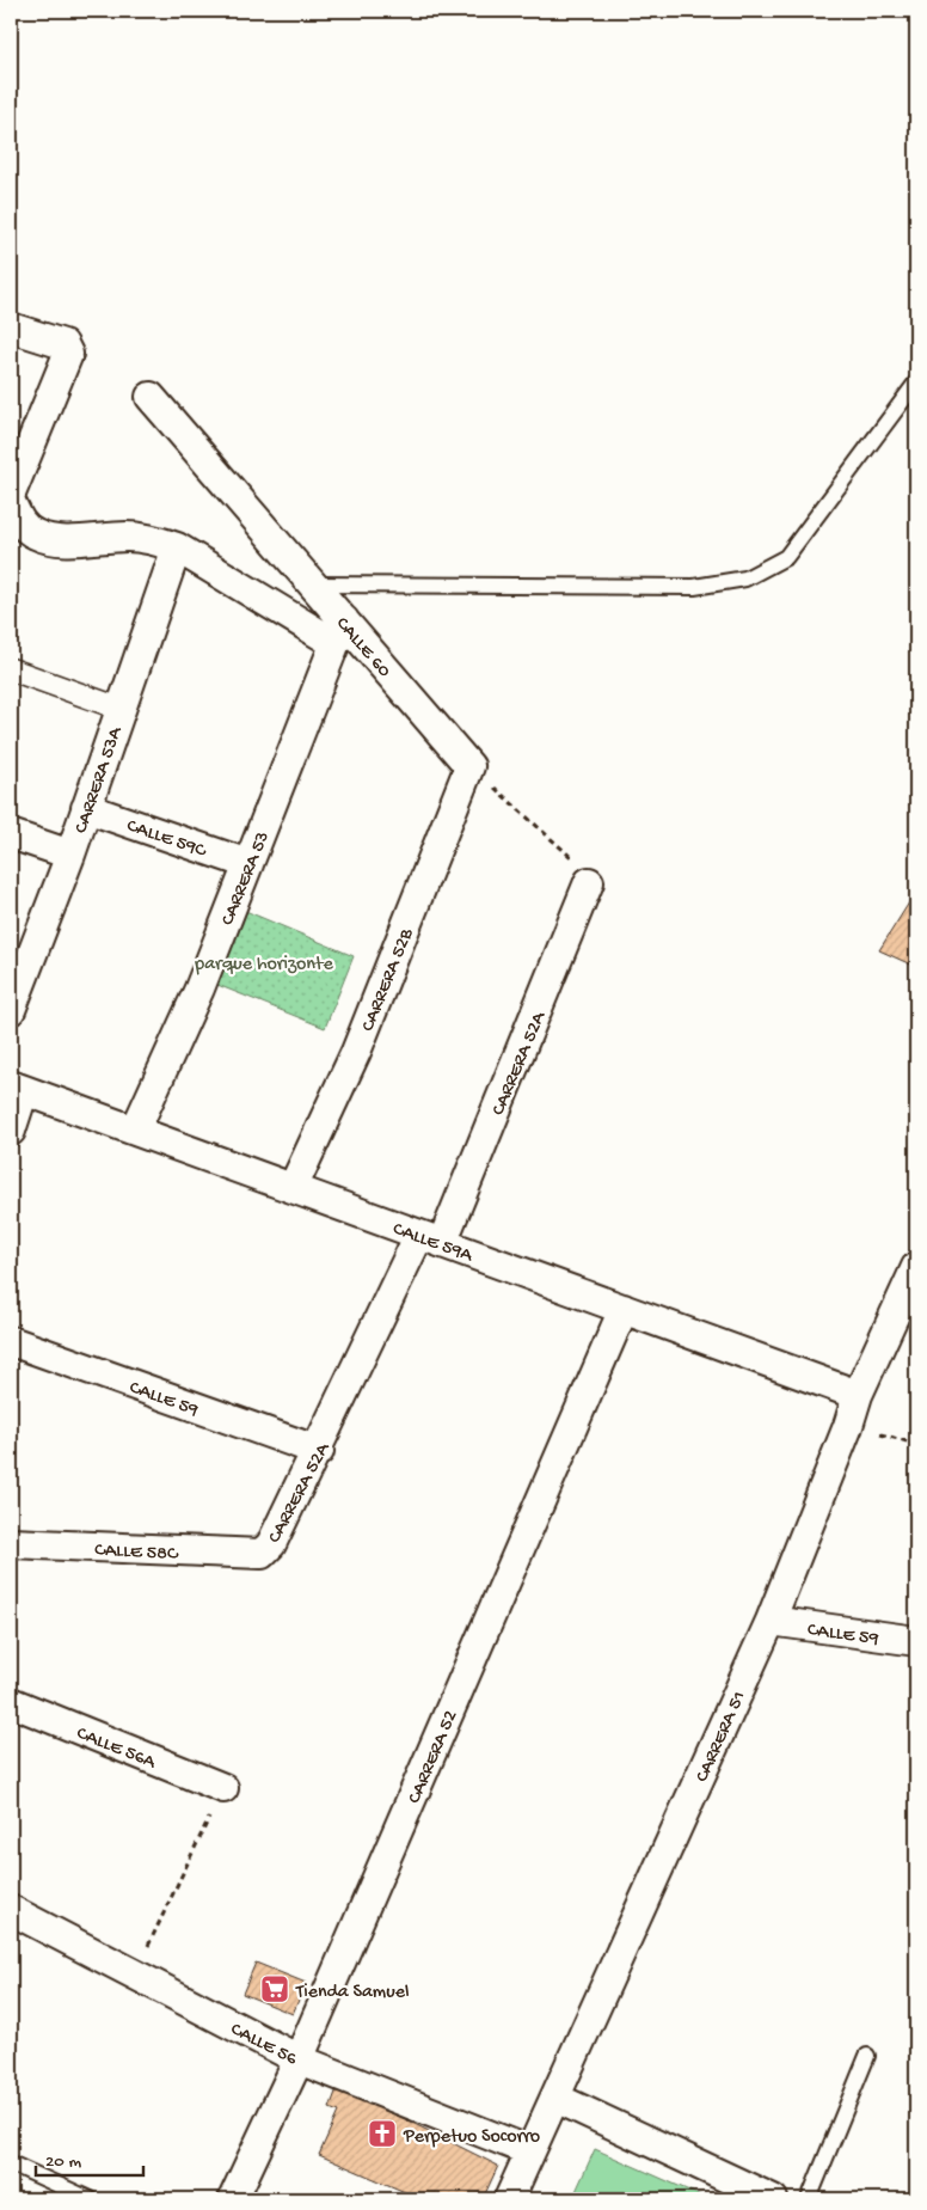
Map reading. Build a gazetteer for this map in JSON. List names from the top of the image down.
{
  "streets": {
    "street": [
      "CALLE 60",
      "CARRERA 53A",
      "CALLE 59C",
      "CARRERA 53",
      "CARRERA 52B",
      "CARRERA 52A",
      "CALLE 59A",
      "CALLE 59",
      "CALLE 58C",
      "CARRERA 51",
      "CALLE 56A",
      "CARRERA 52",
      "CALLE 56"
    ]
  },
  "crossings": [
    ["CALLE 60", "CARRERA 53"],
    ["CALLE 60", "CARRERA 52B"],
    ["CARRERA 53A", "CALLE 59C"],
    ["CALLE 59C", "CARRERA 53"],
    ["CARRERA 53", "CALLE 59A"],
    ["CARRERA 52B", "CALLE 59A"],
    ["CARRERA 52A", "CALLE 59A"],
    ["CARRERA 52A", "CALLE 59"],
    ["CARRERA 52A", "CALLE 58C"],
    ["CALLE 59A", "CARRERA 51"],
    ["CALLE 59A", "CARRERA 52"],
    ["CALLE 59", "CARRERA 51"],
    ["CARRERA 51", "CALLE 56"],
    ["CARRERA 52", "CALLE 56"]
  ],
  "parks": ["parque horizonte"],
  "places": {
    "supermarket": ["Tienda Samuel"],
    "church": ["Perpetuo Socorro"]
  },
  "scale_bar": "20 m"
}
